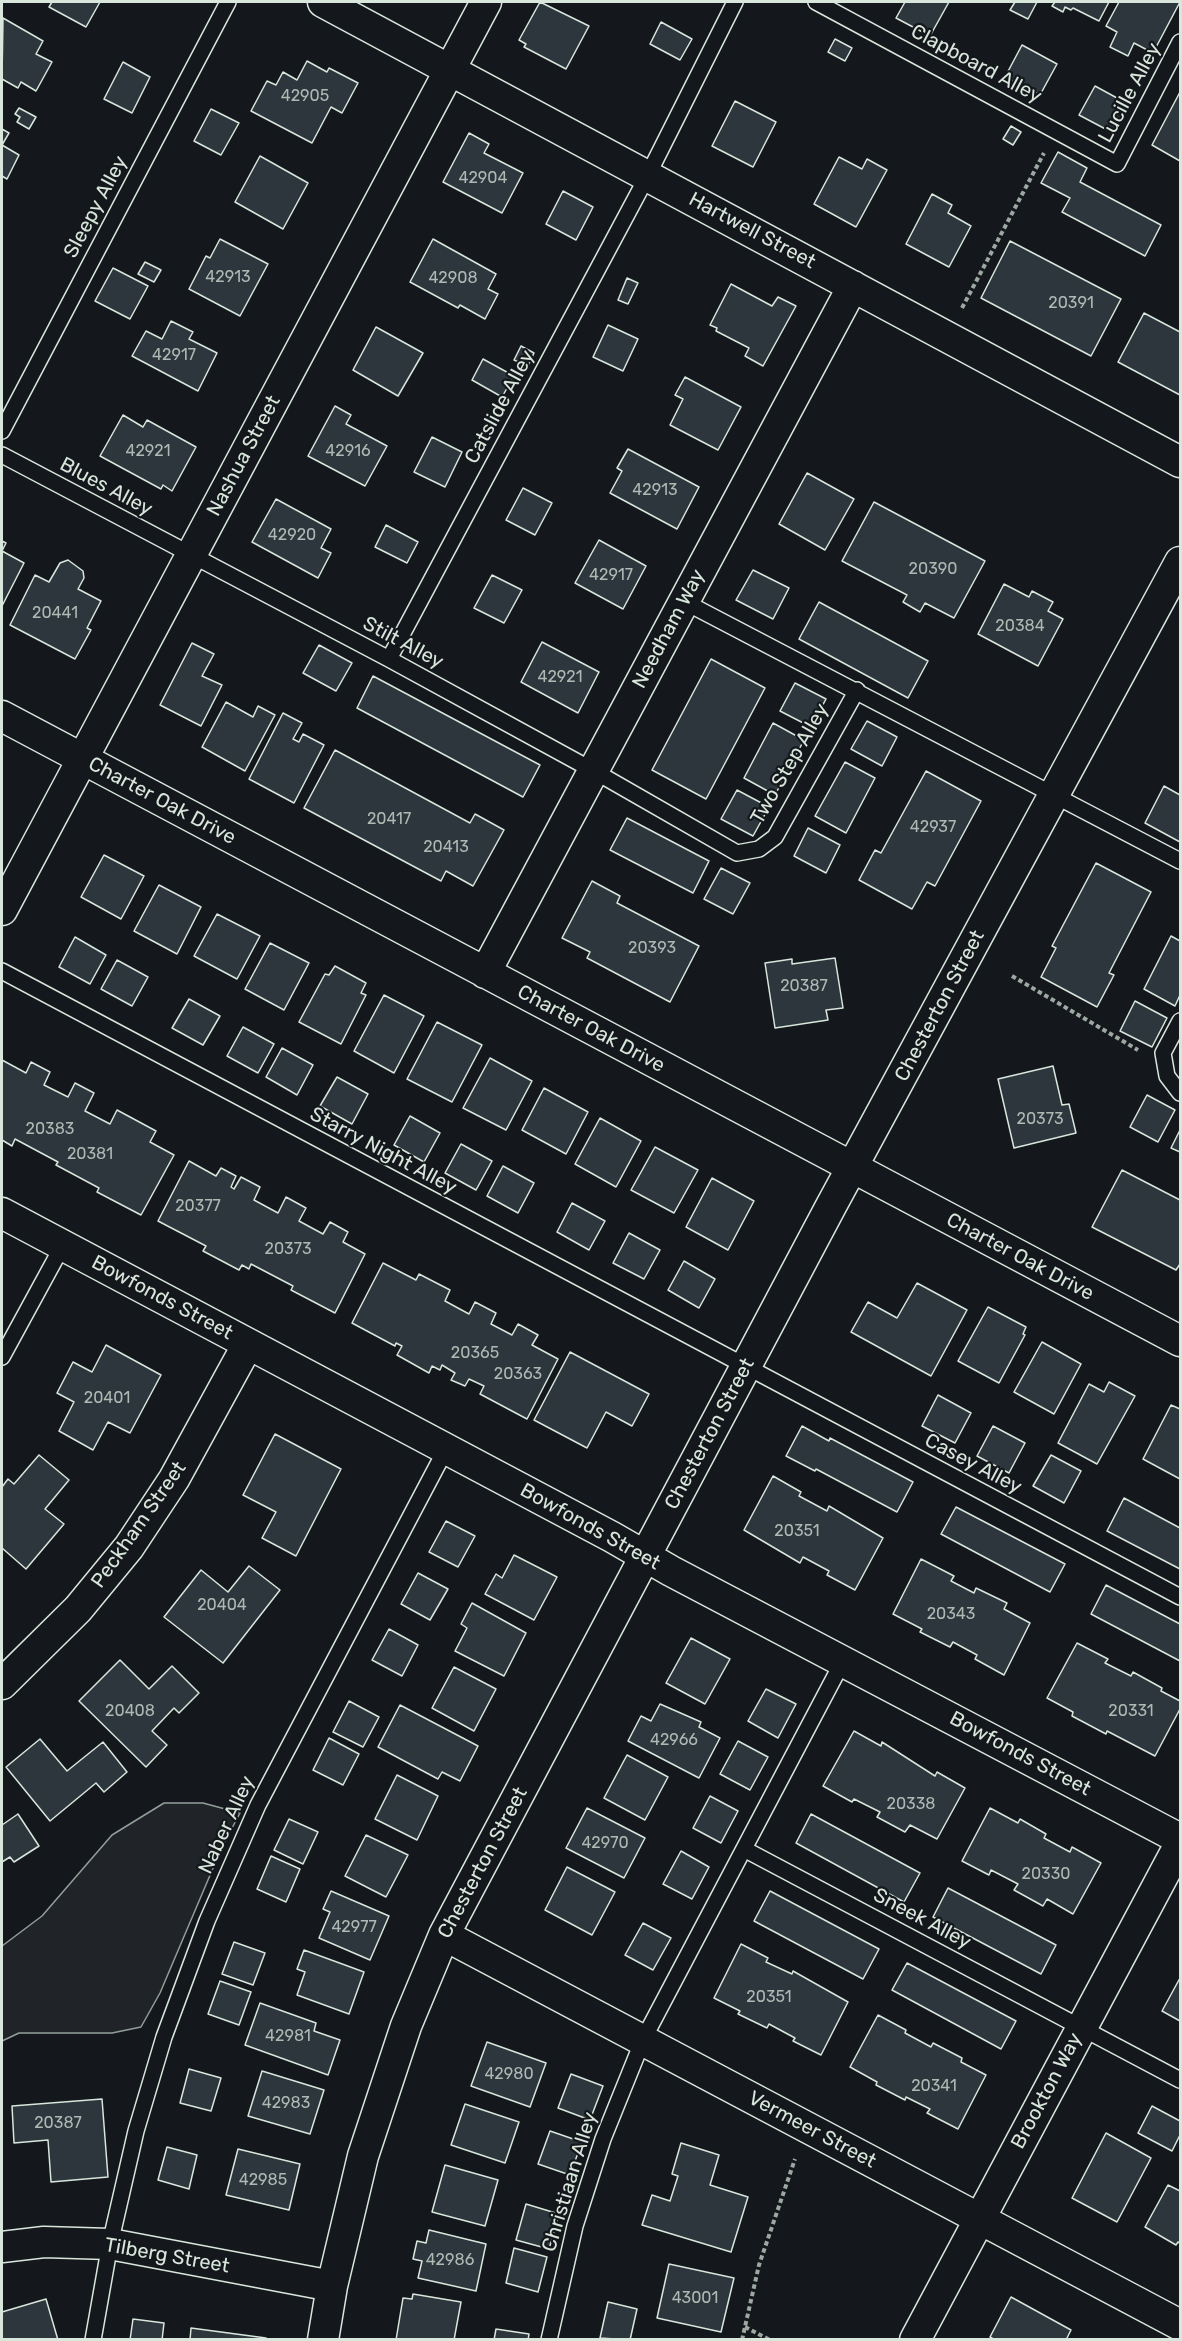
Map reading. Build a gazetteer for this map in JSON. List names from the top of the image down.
{
  "streets": {
    "street": [
      "Hartwell Street",
      "Nashua Street",
      "Needham Way",
      "Charter Oak Drive",
      "Chesterton Street",
      "Bowfonds Street",
      "Peckham Street",
      "Brookton Way",
      "Vermeer Street",
      "Tilberg Street"
    ],
    "lane": [
      "Clapboard Alley",
      "Lucille Alley",
      "Sleepy Alley",
      "Catslide Alley",
      "Blues Alley",
      "Stilt Alley",
      "Two Step Alley",
      "Starry Night Alley",
      "Casey Alley",
      "Naber Alley",
      "Sneek Alley",
      "Christiaan Alley"
    ]
  },
  "crossings": [
    ["Clapboard Alley", "Lucille Alley"],
    ["Hartwell Street", "Catslide Alley"],
    ["Hartwell Street", "Nashua Street"],
    ["Hartwell Street", "Needham Way"],
    ["Catslide Alley", "Stilt Alley"],
    ["Nashua Street", "Blues Alley"],
    ["Nashua Street", "Stilt Alley"],
    ["Nashua Street", "Charter Oak Drive"],
    ["Blues Alley", "Stilt Alley"],
    ["Needham Way", "Stilt Alley"],
    ["Needham Way", "Two Step Alley"],
    ["Needham Way", "Charter Oak Drive"],
    ["Stilt Alley", "Two Step Alley"],
    ["Two Step Alley", "Chesterton Street"],
    ["Charter Oak Drive", "Chesterton Street"],
    ["Chesterton Street", "Starry Night Alley"],
    ["Chesterton Street", "Bowfonds Street"],
    ["Chesterton Street", "Casey Alley"],
    ["Chesterton Street", "Vermeer Street"],
    ["Chesterton Street", "Tilberg Street"],
    ["Starry Night Alley", "Casey Alley"],
    ["Bowfonds Street", "Peckham Street"],
    ["Bowfonds Street", "Naber Alley"],
    ["Naber Alley", "Tilberg Street"],
    ["Sneek Alley", "Brookton Way"],
    ["Brookton Way", "Vermeer Street"],
    ["Vermeer Street", "Christiaan Alley"]
  ],
  "house_numbers": [
    "42905",
    "42904",
    "42913",
    "42908",
    "20391",
    "42917",
    "42921",
    "42916",
    "42913",
    "42920",
    "20390",
    "42917",
    "20441",
    "20384",
    "42921",
    "20417",
    "42937",
    "20413",
    "20393",
    "20387",
    "20373",
    "20383",
    "20381",
    "20377",
    "20373",
    "20365",
    "20363",
    "20401",
    "20351",
    "20404",
    "20343",
    "20408",
    "20331",
    "42966",
    "20338",
    "42970",
    "20330",
    "42977",
    "20351",
    "42981",
    "42980",
    "20341",
    "42983",
    "20387",
    "42985",
    "42986",
    "43001"
  ]
}
